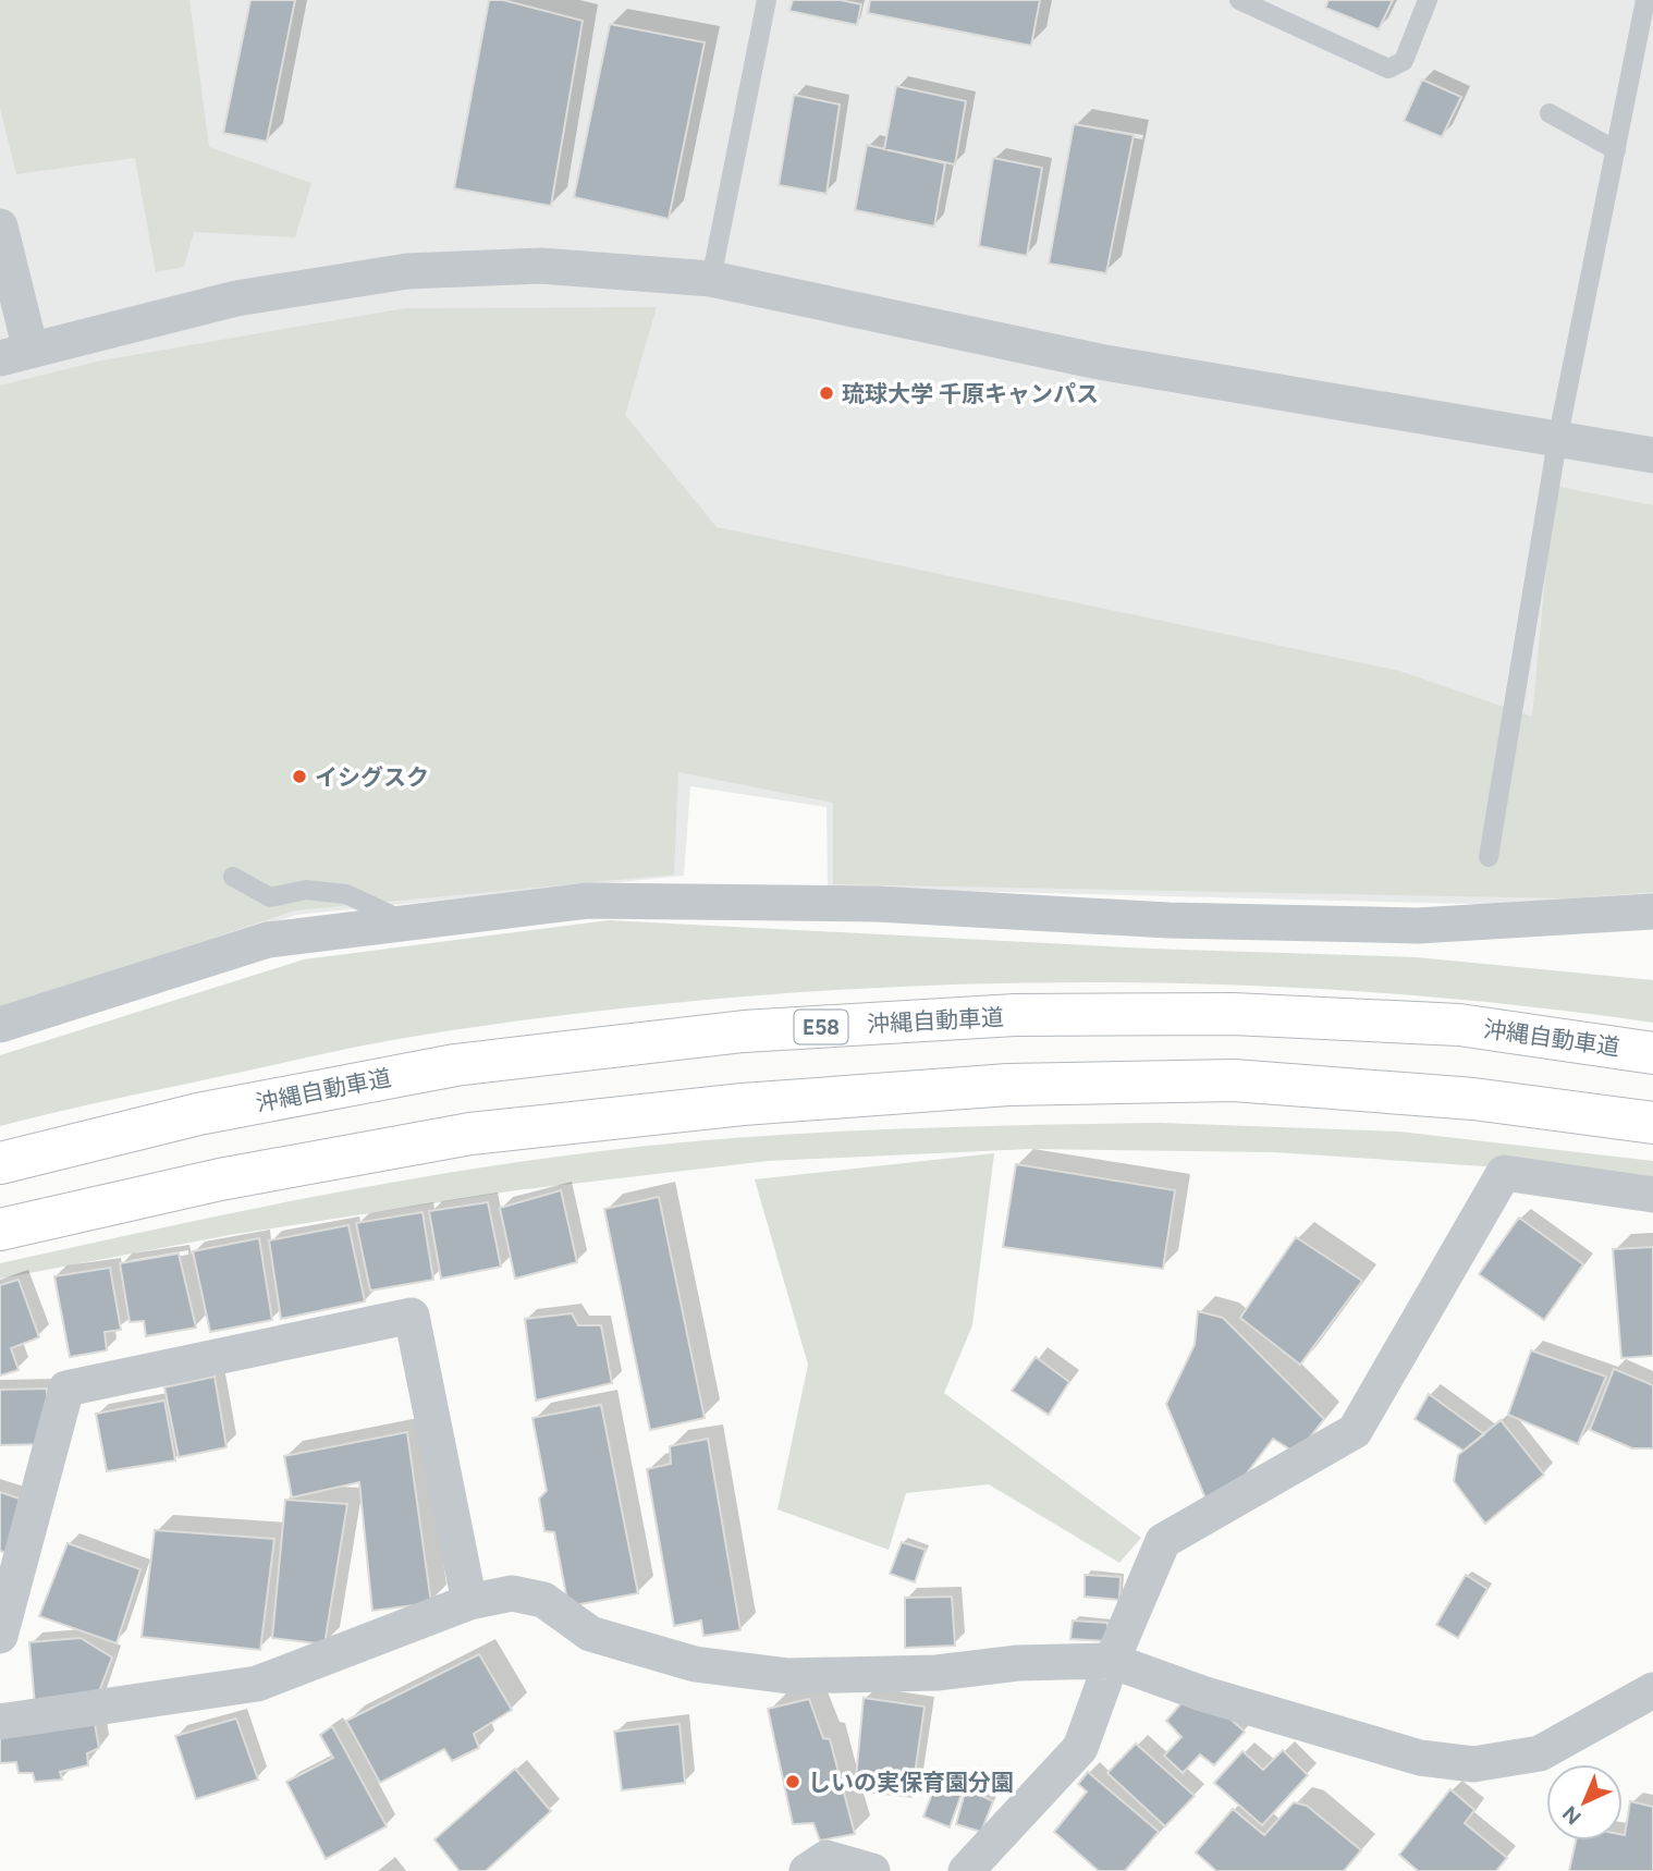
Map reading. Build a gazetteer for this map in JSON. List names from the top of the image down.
{
  "streets": {
    "highway": ["沖縄自動車道", "E58"]
  },
  "places": ["琉球大学 千原キャンパス", "イシグスク", "しいの実保育園分園"],
  "north": "bottom left"
}
